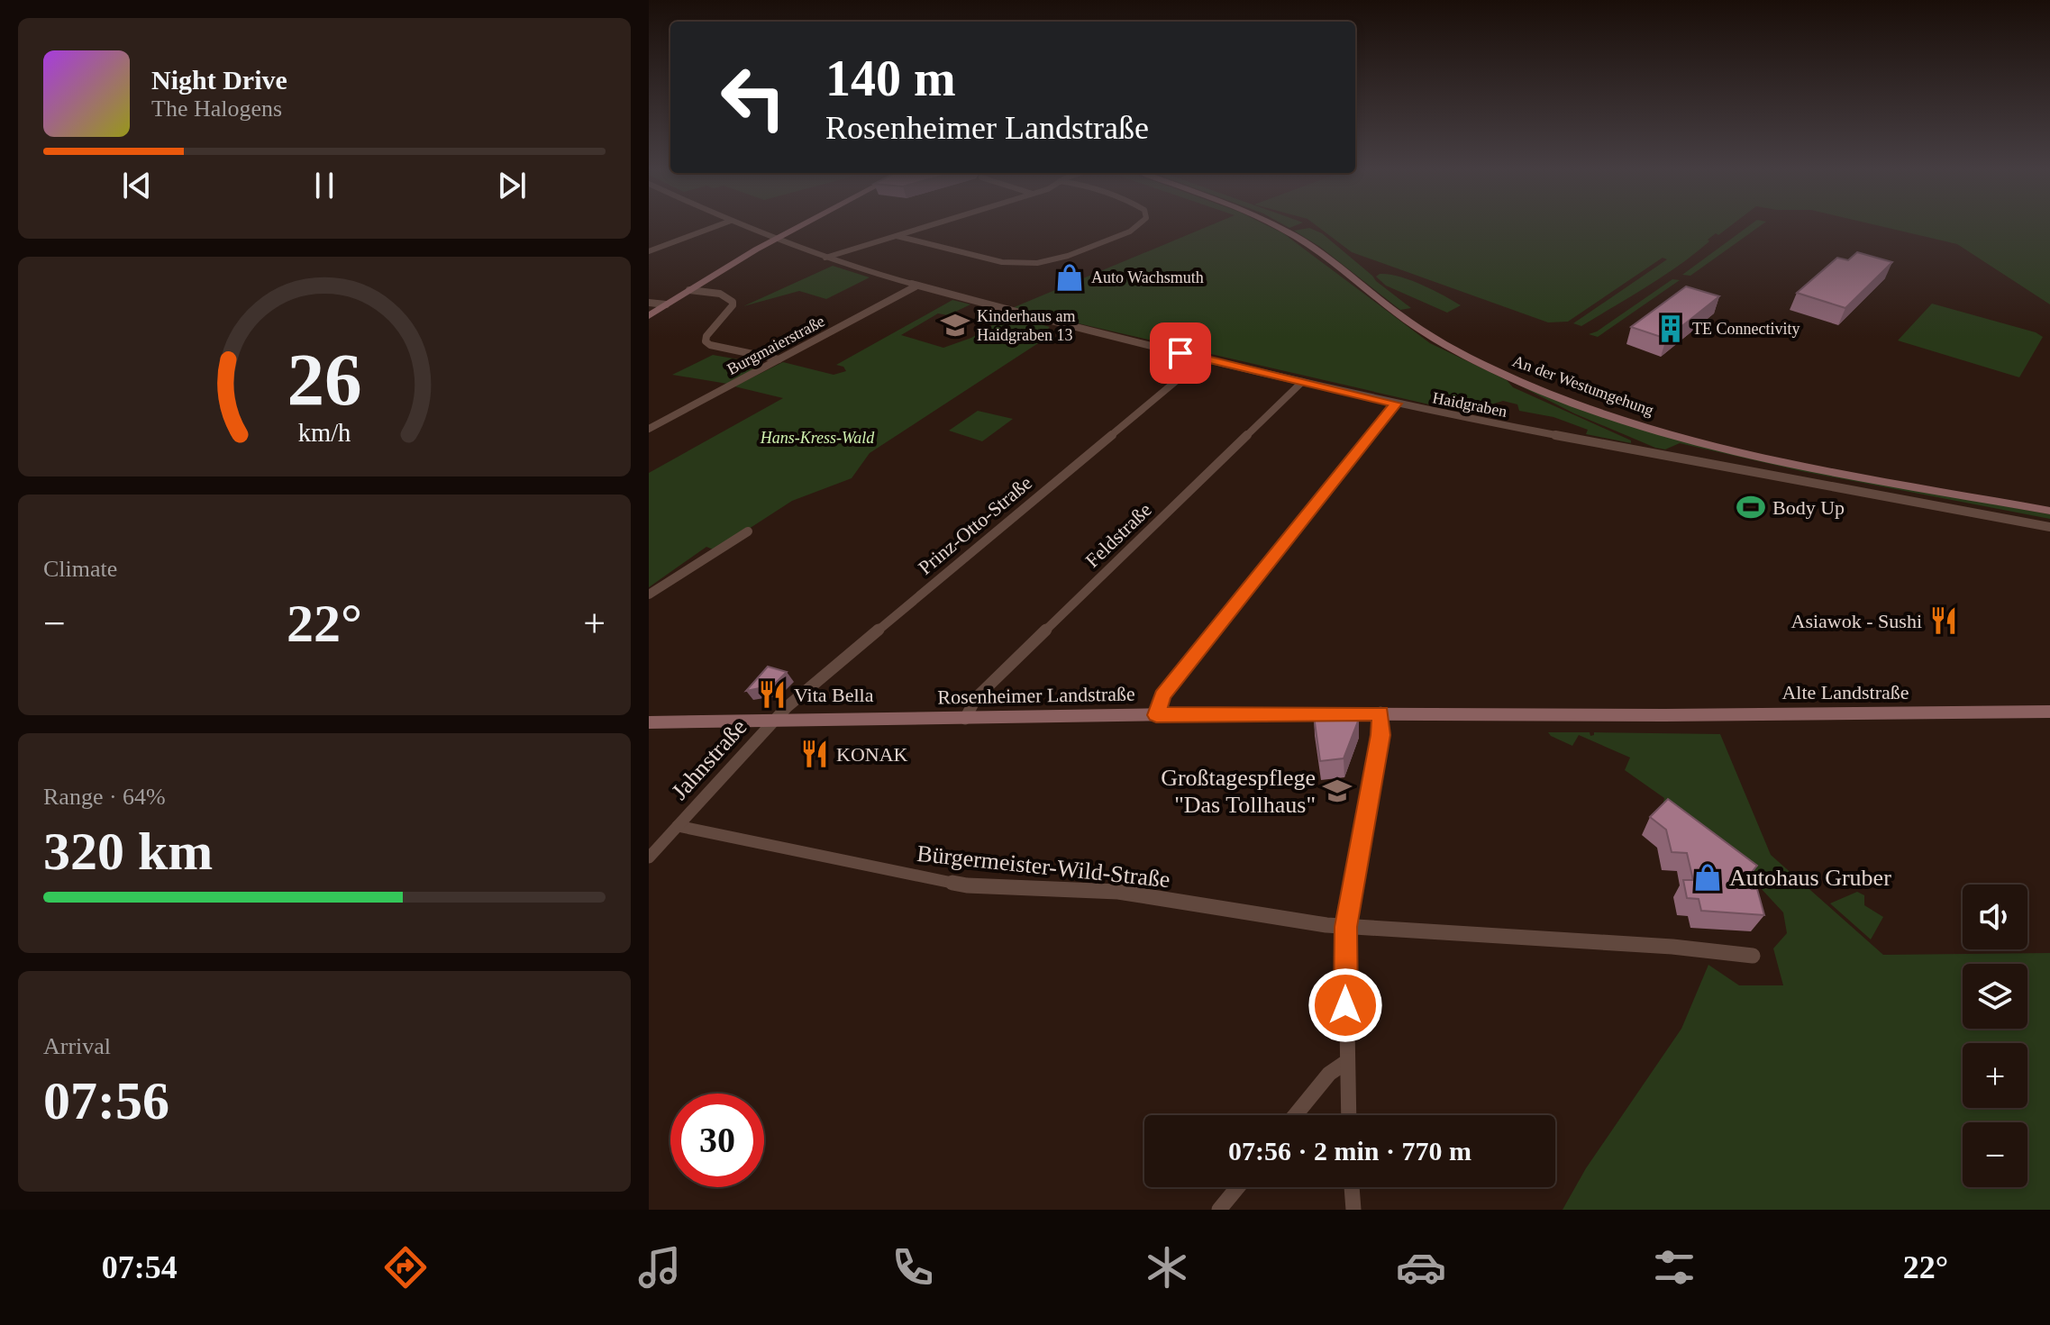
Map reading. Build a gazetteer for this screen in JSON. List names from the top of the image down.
{
  "streets": {
    "main road": ["An der Westumgehung", "Alte Landstraße", "Rosenheimer Landstraße"],
    "street": [
      "Burgmaierstraße",
      "Haidgraben",
      "Prinz-Otto-Straße",
      "Feldstraße",
      "Jahnstraße",
      "Bürgermeister-Wild-Straße"
    ]
  },
  "crossings": [
    ["Burgmaierstraße", "Haidgraben"],
    ["Haidgraben", "Prinz-Otto-Straße"],
    ["Haidgraben", "Feldstraße"],
    ["Prinz-Otto-Straße", "Rosenheimer Landstraße"],
    ["Prinz-Otto-Straße", "Jahnstraße"],
    ["Feldstraße", "Rosenheimer Landstraße"],
    ["Alte Landstraße", "Rosenheimer Landstraße"],
    ["Rosenheimer Landstraße", "Jahnstraße"],
    ["Jahnstraße", "Bürgermeister-Wild-Straße"]
  ],
  "parks": ["Hans-Kress-Wald"],
  "places": {
    "shop": ["Auto Wachsmuth", "Autohaus Gruber"],
    "school or university": ["Kinderhaus am Haidgraben 13", "Großtagespflege \"Das Tollhaus\""],
    "building": ["TE Connectivity"],
    "sports": ["Body Up"],
    "restaurant": ["Asiawok - Sushi", "Vita Bella", "KONAK"]
  },
  "page": {
    "turn": ["140 m", "Rosenheimer Landstraße"],
    "song": ["Night Drive", "The Halogens"],
    "tile": [
      "Climate",
      ["Range · 64%", "320 km"],
      ["Arrival", "07:56"]
    ],
    "heat": ["−", "22°", "+"],
    "map_buttons": ["+", "−"],
    "limit": "30",
    "trip": "07:56 · 2 min · 770 m",
    "tabs": ["07:54", "22°"],
    "gauge": ["26", "km/h"]
  }
}
